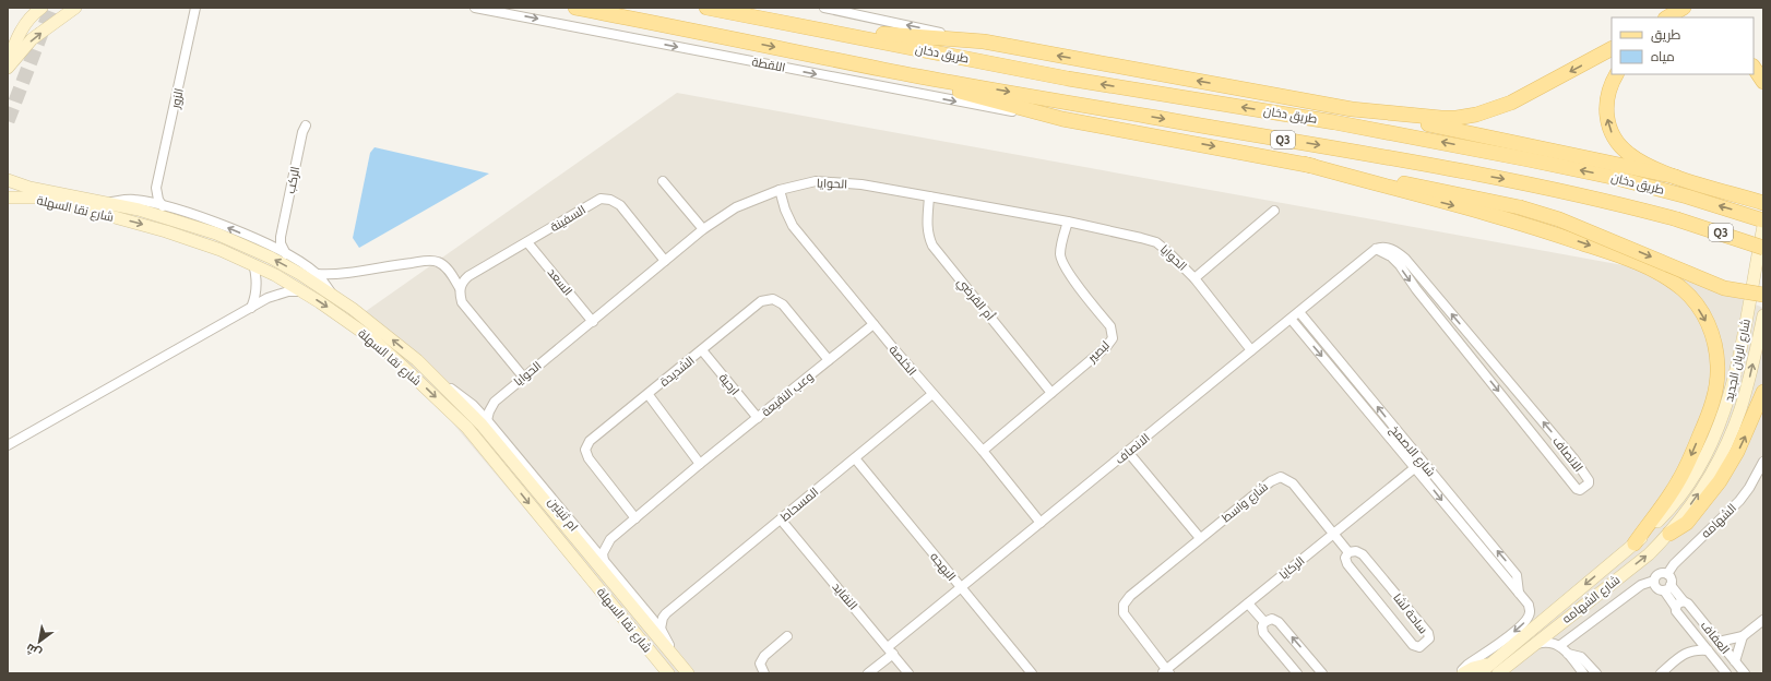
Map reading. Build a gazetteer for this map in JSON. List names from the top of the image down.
{
  "streets": {
    "main road": ["طريق دخان", "اللقطة", "Q3"],
    "street": [
      "الزور",
      "الركب",
      "الحوايا",
      "شارع نقا السهلة",
      "السفينة",
      "السعد",
      "أم القرضي",
      "لبصير",
      "الخلصة",
      "شارع الريان الجديد",
      "الشديدة",
      "ارحية",
      "وعب النقيعة",
      "الانصاف",
      "شارع الاصمخ",
      "شارع واسط",
      "المسحاط",
      "ام ثنيتين",
      "الشهامه",
      "البهجه",
      "الركايا",
      "النفايد",
      "شارع الشهامه",
      "ساحة لشا",
      "العفاف"
    ]
  },
  "crossings": [
    ["طريق دخان", "اللقطة"],
    ["الزور", "شارع نقا السهلة"],
    ["الركب", "شارع نقا السهلة"],
    ["الحوايا", "السفينة"],
    ["الحوايا", "السعد"],
    ["الحوايا", "أم القرضي"],
    ["الحوايا", "لبصير"],
    ["الحوايا", "الخلصة"],
    ["الحوايا", "الانصاف"],
    ["الحوايا", "ام ثنيتين"],
    ["شارع نقا السهلة", "ام ثنيتين"],
    ["السفينة", "السعد"],
    ["أم القرضي", "لبصير"],
    ["لبصير", "الخلصة"],
    ["الخلصة", "وعب النقيعة"],
    ["الخلصة", "الانصاف"],
    ["الخلصة", "المسحاط"],
    ["شارع الريان الجديد", "شارع الشهامه"],
    ["الشديدة", "ارحية"],
    ["الشديدة", "وعب النقيعة"],
    ["ارحية", "وعب النقيعة"],
    ["الانصاف", "شارع الاصمخ"],
    ["الانصاف", "البهجه"],
    ["الانصاف", "النفايد"],
    ["شارع الاصمخ", "الركايا"],
    ["شارع واسط", "الركايا"],
    ["شارع واسط", "ساحة لشا"],
    ["المسحاط", "البهجه"],
    ["المسحاط", "النفايد"],
    ["الشهامه", "العفاف"],
    ["الركايا", "ساحة لشا"]
  ],
  "one_way": ["اللقطة"],
  "legend": ["طريق", "مياه"],
  "north": "bottom left"
}
